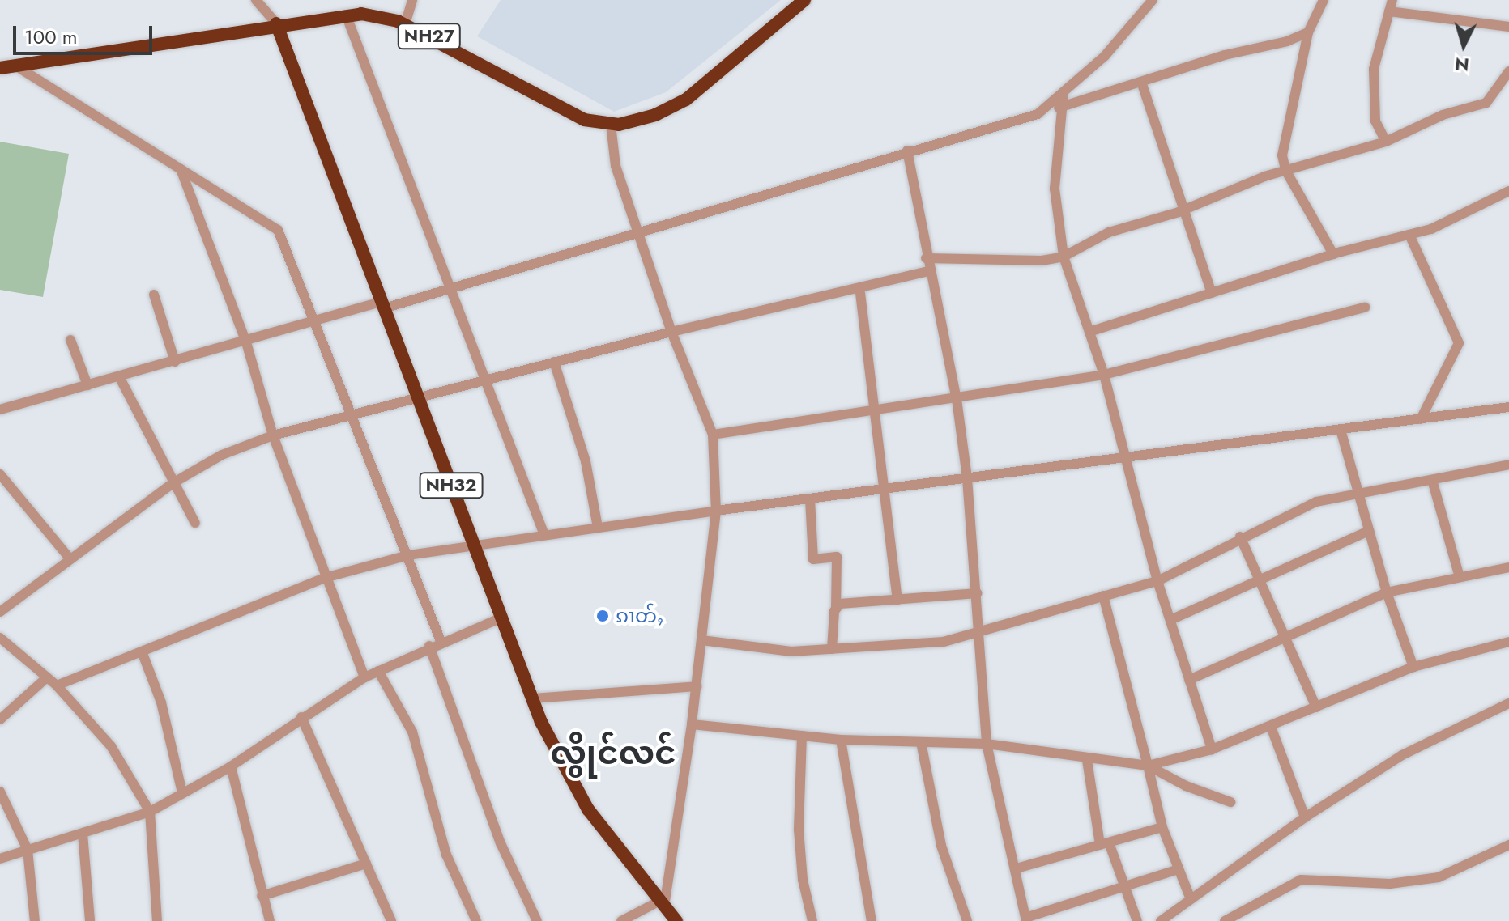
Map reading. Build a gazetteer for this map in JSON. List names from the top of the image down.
{
  "streets": {
    "highway": ["NH27", "NH32"]
  },
  "crossings": [
    ["NH27", "NH32"]
  ],
  "districts": ["လွိုင်လင်"],
  "places": ["ၵၢတ်ႇ"],
  "scale_bar": "100 m",
  "north": "bottom"
}
